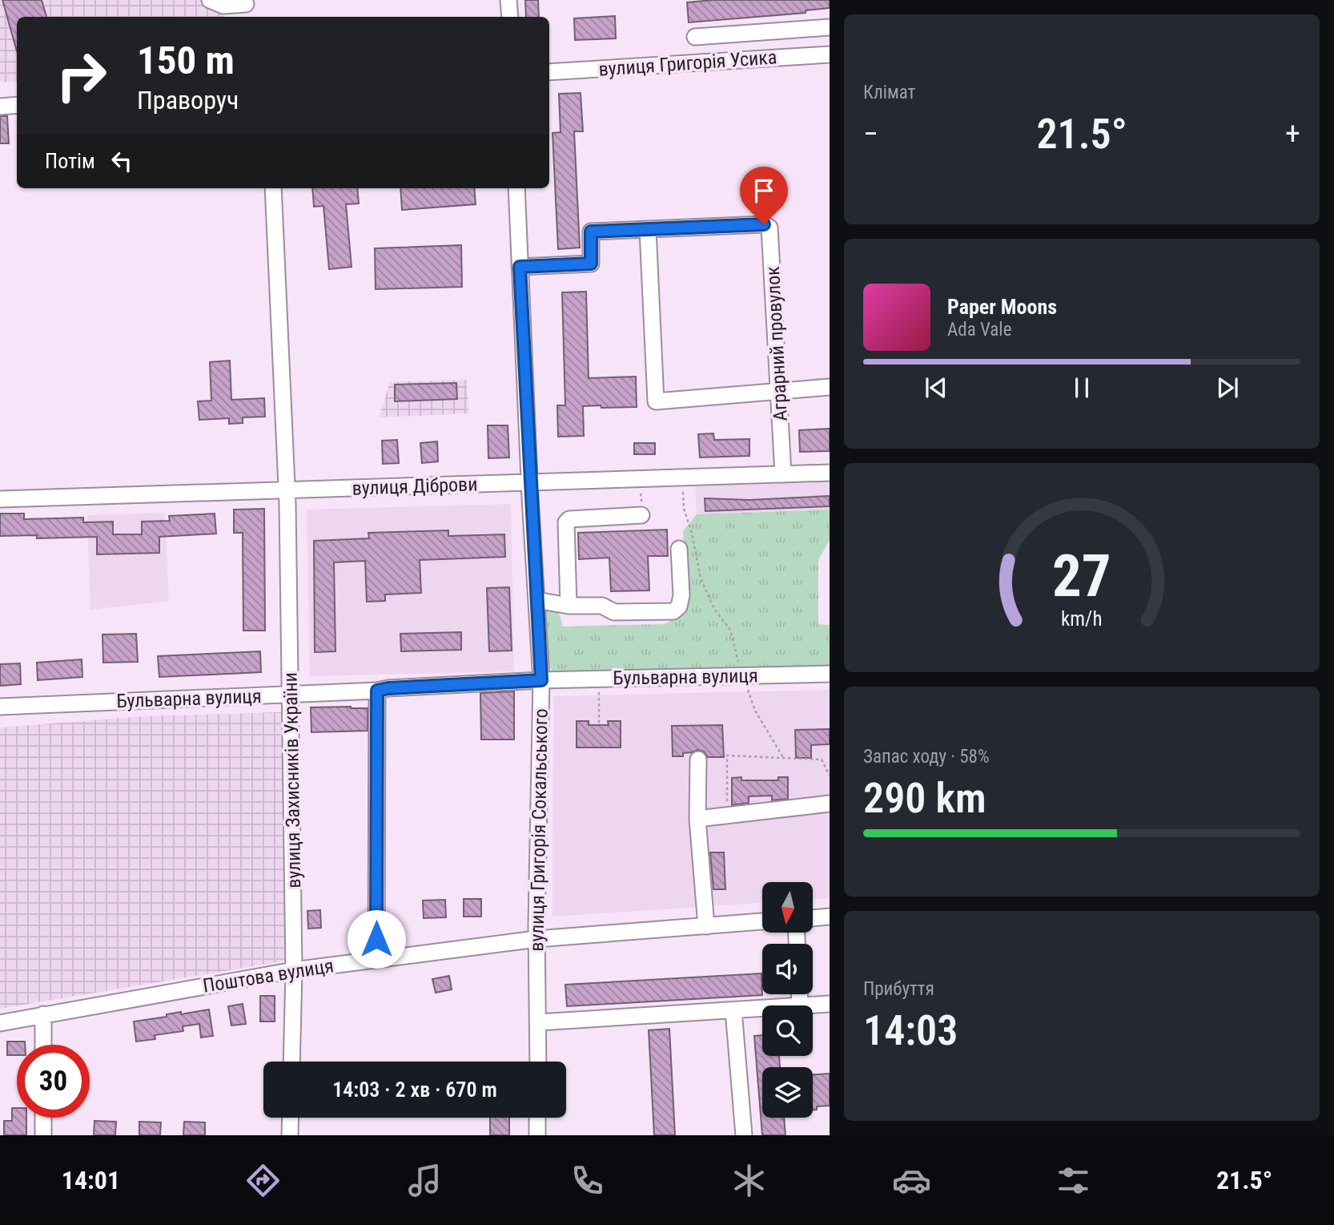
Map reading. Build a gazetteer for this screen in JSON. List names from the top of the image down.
{
  "streets": {
    "street": [
      "вулиця Григорія Усика",
      "Аграрний провулок",
      "вулиця Діброви",
      "Бульварна вулиця",
      "вулиця Захисників України",
      "вулиця Григорія Сокальського",
      "Поштова вулиця"
    ]
  },
  "crossings": [
    ["Аграрний провулок", "вулиця Діброви"],
    ["Аграрний провулок", "вулиця Григорія Сокальського"],
    ["вулиця Діброви", "вулиця Захисників України"],
    ["вулиця Діброви", "вулиця Григорія Сокальського"],
    ["Бульварна вулиця", "вулиця Захисників України"],
    ["Бульварна вулиця", "вулиця Григорія Сокальського"],
    ["вулиця Захисників України", "Поштова вулиця"],
    ["вулиця Григорія Сокальського", "Поштова вулиця"]
  ],
  "north": "bottom",
  "page": {
    "tile": [
      "Клімат",
      ["Запас ходу · 58%", "290 km"],
      ["Прибуття", "14:03"]
    ],
    "turn": ["150 m", "Праворуч"],
    "heat": ["−", "21.5°", "+"],
    "then": "Потім",
    "song": ["Paper Moons", "Ada Vale"],
    "limit": "30",
    "trip": "14:03 · 2 хв · 670 m",
    "tabs": ["14:01", "21.5°"],
    "gauge": ["27", "km/h"]
  }
}
